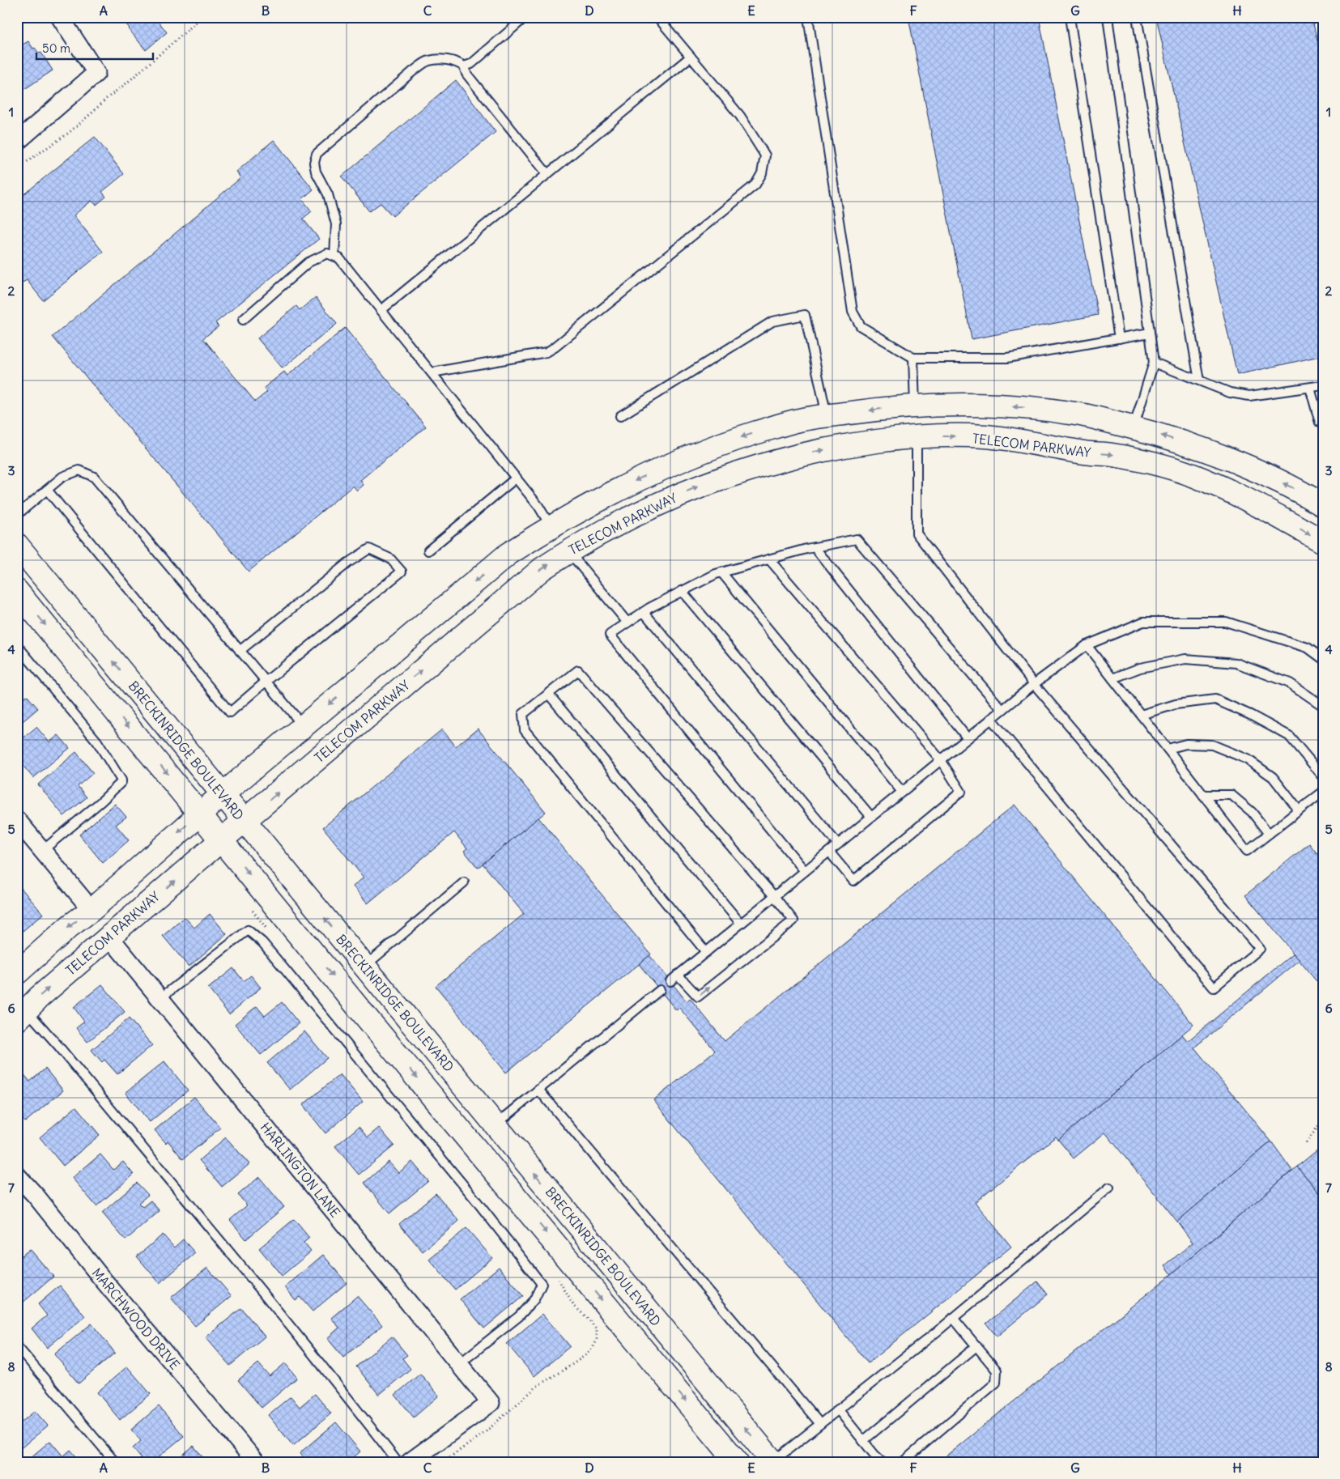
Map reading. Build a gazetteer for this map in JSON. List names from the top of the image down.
{
  "streets": {
    "street": [
      "TELECOM PARKWAY",
      "BRECKINRIDGE BOULEVARD",
      "HARLINGTON LANE",
      "MARCHWOOD DRIVE"
    ]
  },
  "crossings": [
    ["TELECOM PARKWAY", "BRECKINRIDGE BOULEVARD"],
    ["TELECOM PARKWAY", "HARLINGTON LANE"]
  ],
  "scale_bar": "50 m",
  "grid": {
    "columns": [
      "A",
      "B",
      "C",
      "D",
      "E",
      "F",
      "G",
      "H"
    ],
    "rows": [
      "1",
      "2",
      "3",
      "4",
      "5",
      "6",
      "7",
      "8"
    ]
  }
}
